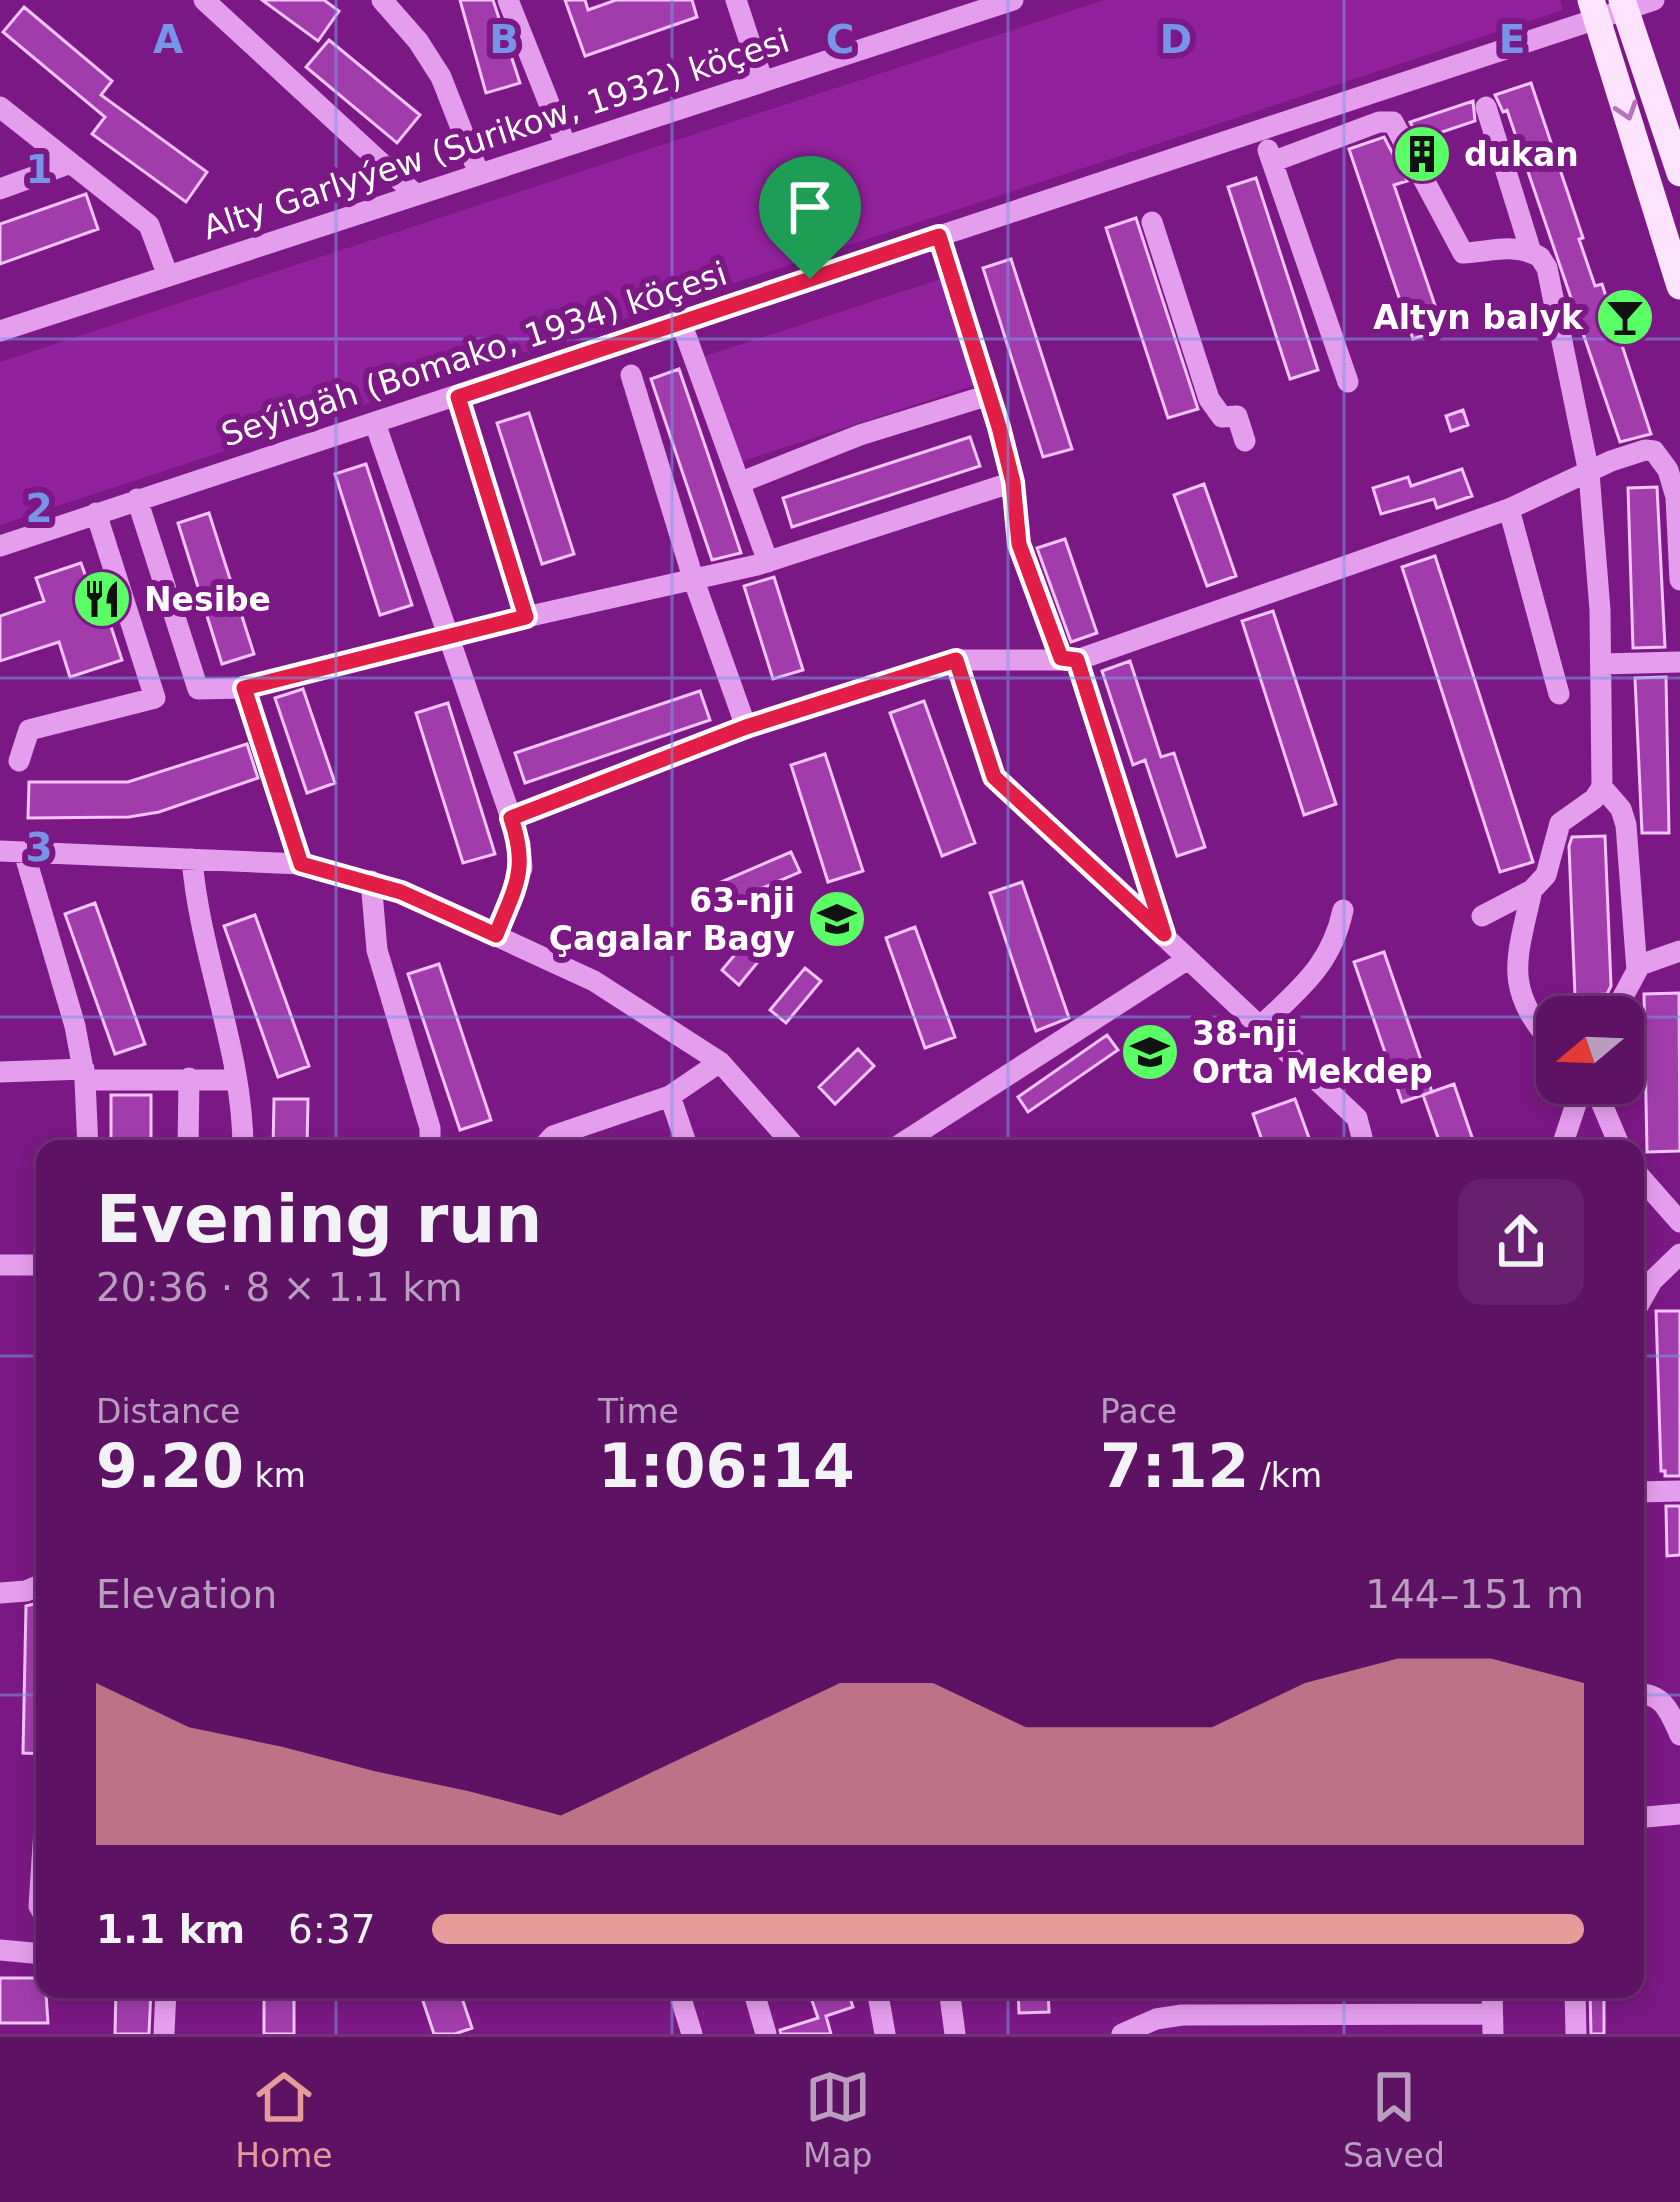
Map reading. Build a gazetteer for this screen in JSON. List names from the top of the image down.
{
  "streets": {
    "street": ["Alty Garlyýew (Surikow, 1932) köçesi", "Seýilgäh (Bomako, 1934) köçesi"]
  },
  "places": {
    "building": ["dukan"],
    "bar": ["Altyn balyk"],
    "restaurant": ["Nesibe"],
    "school or university": ["63-nji Çagalar Bagy", "38-nji Orta Mekdep"]
  },
  "north": "left",
  "page": {
    "heading": ["Evening run", "20:36 · 8 × 1.1 km"],
    "stats": [
      ["Distance", "9.20 km"],
      ["Time", "1:06:14"],
      ["Pace", "7:12 /km"]
    ],
    "chart": ["Elevation", "144–151 m"],
    "list": [
      {
        "name": "1.1 km",
        "note": "6:37"
      }
    ],
    "tabs": ["Home", "Map", "Saved"]
  },
  "grid": {
    "columns": [
      "A",
      "B",
      "C",
      "D",
      "E"
    ],
    "rows": ["1", "2", "3"]
  }
}
